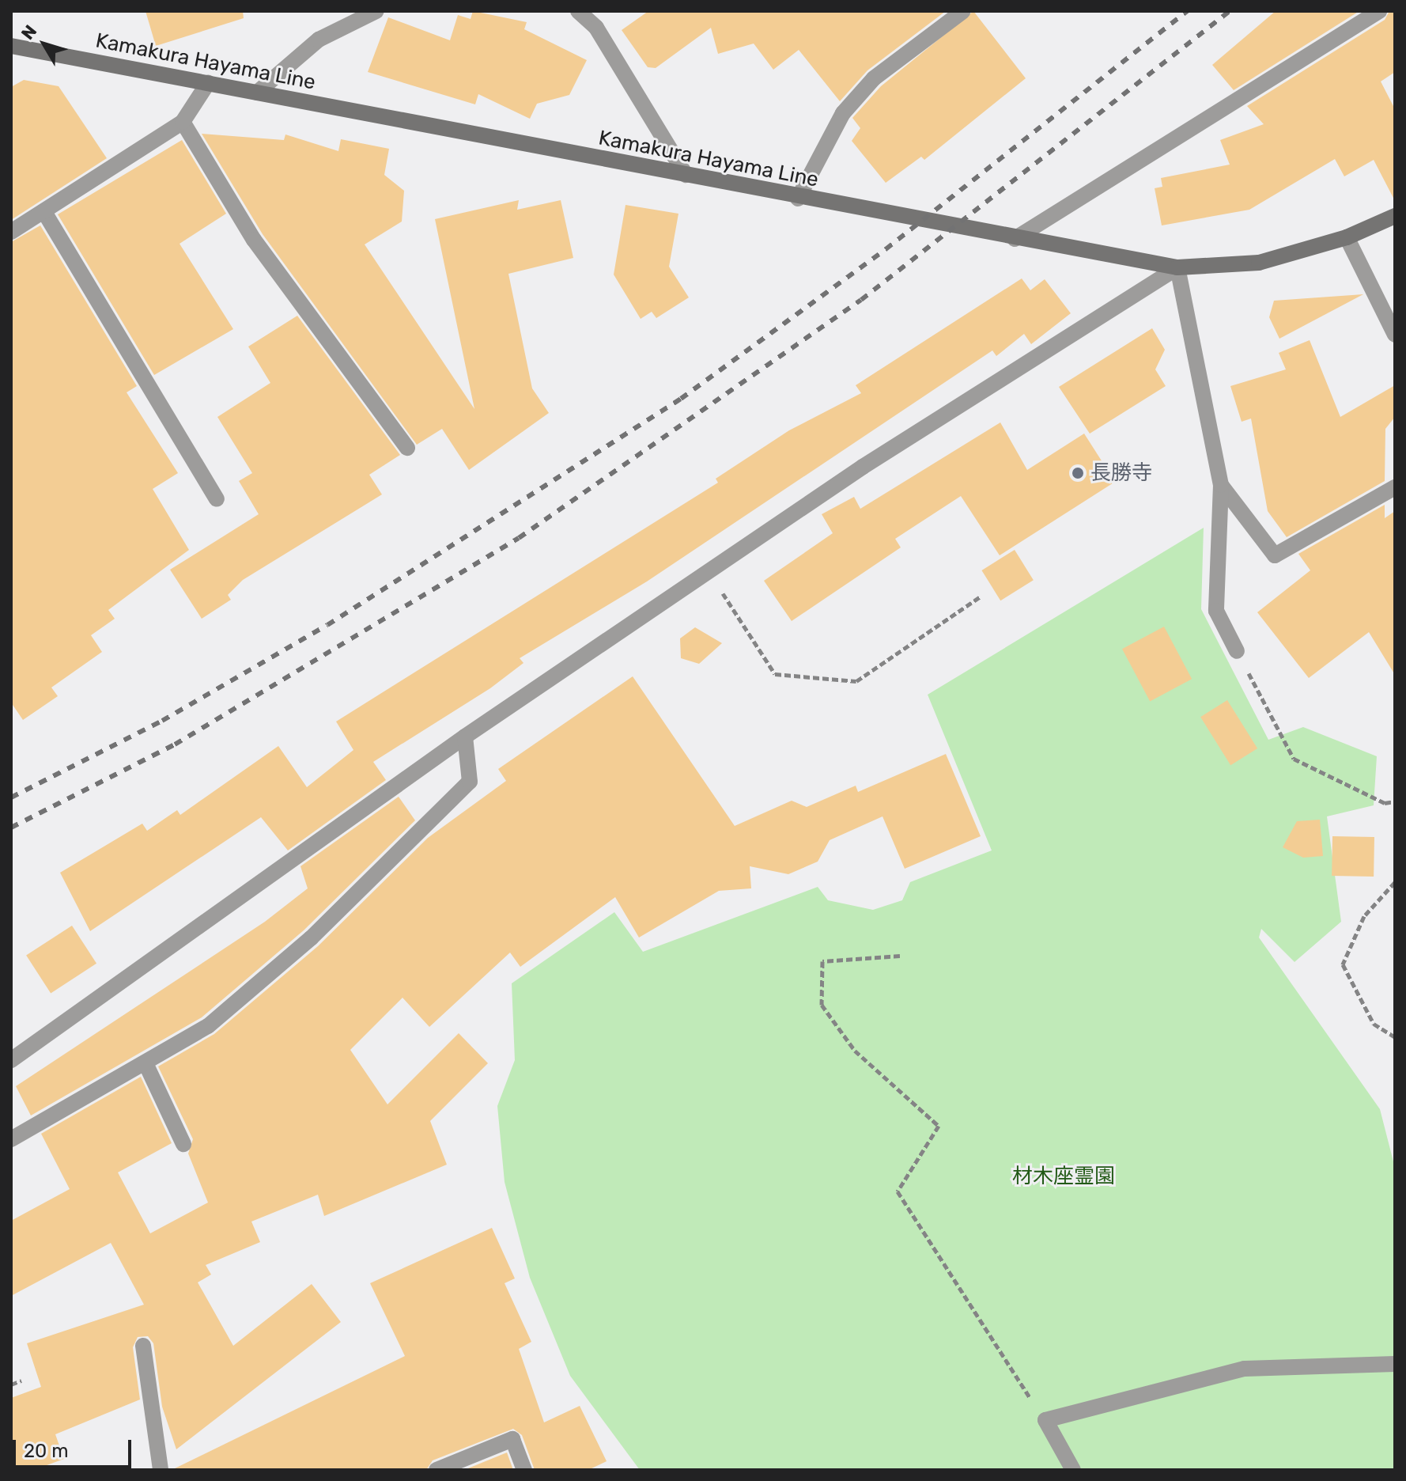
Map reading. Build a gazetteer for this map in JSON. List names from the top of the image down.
{
  "streets": {
    "main road": ["Kamakura Hayama Line"]
  },
  "parks": ["材木座霊園"],
  "places": ["長勝寺"],
  "scale_bar": "20 m",
  "north": "top left"
}
